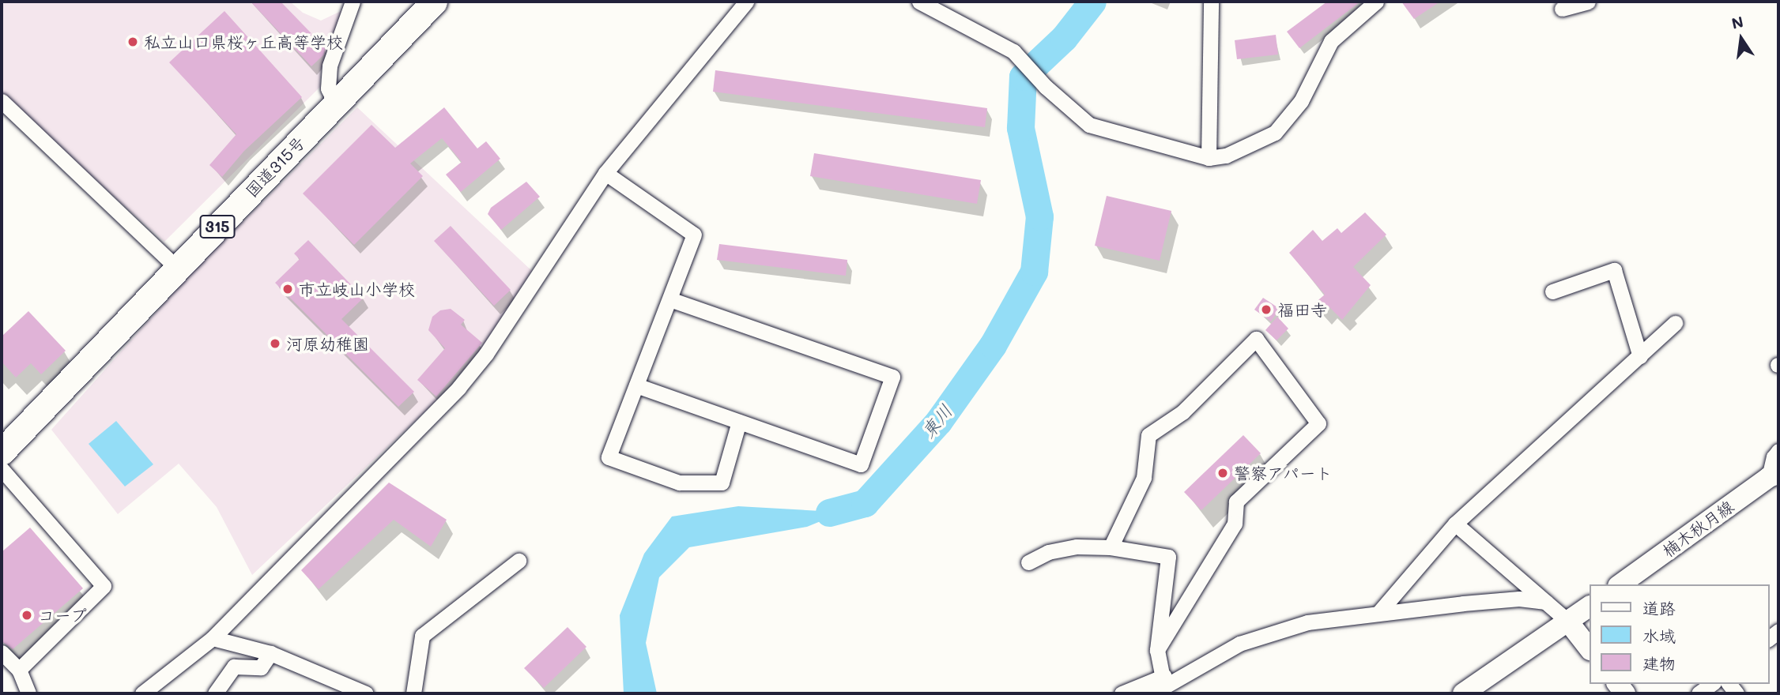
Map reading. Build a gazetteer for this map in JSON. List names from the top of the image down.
{
  "streets": {
    "highway": ["国道315号", "315"],
    "street": ["楠木秋月線"]
  },
  "water": ["東川"],
  "places": [
    "私立山口県桜ヶ丘高等学校",
    "市立岐山小学校",
    "福田寺",
    "河原幼稚園",
    "警察アパート",
    "コープ"
  ],
  "legend": ["道路", "水域", "建物"],
  "north": "top"
}
